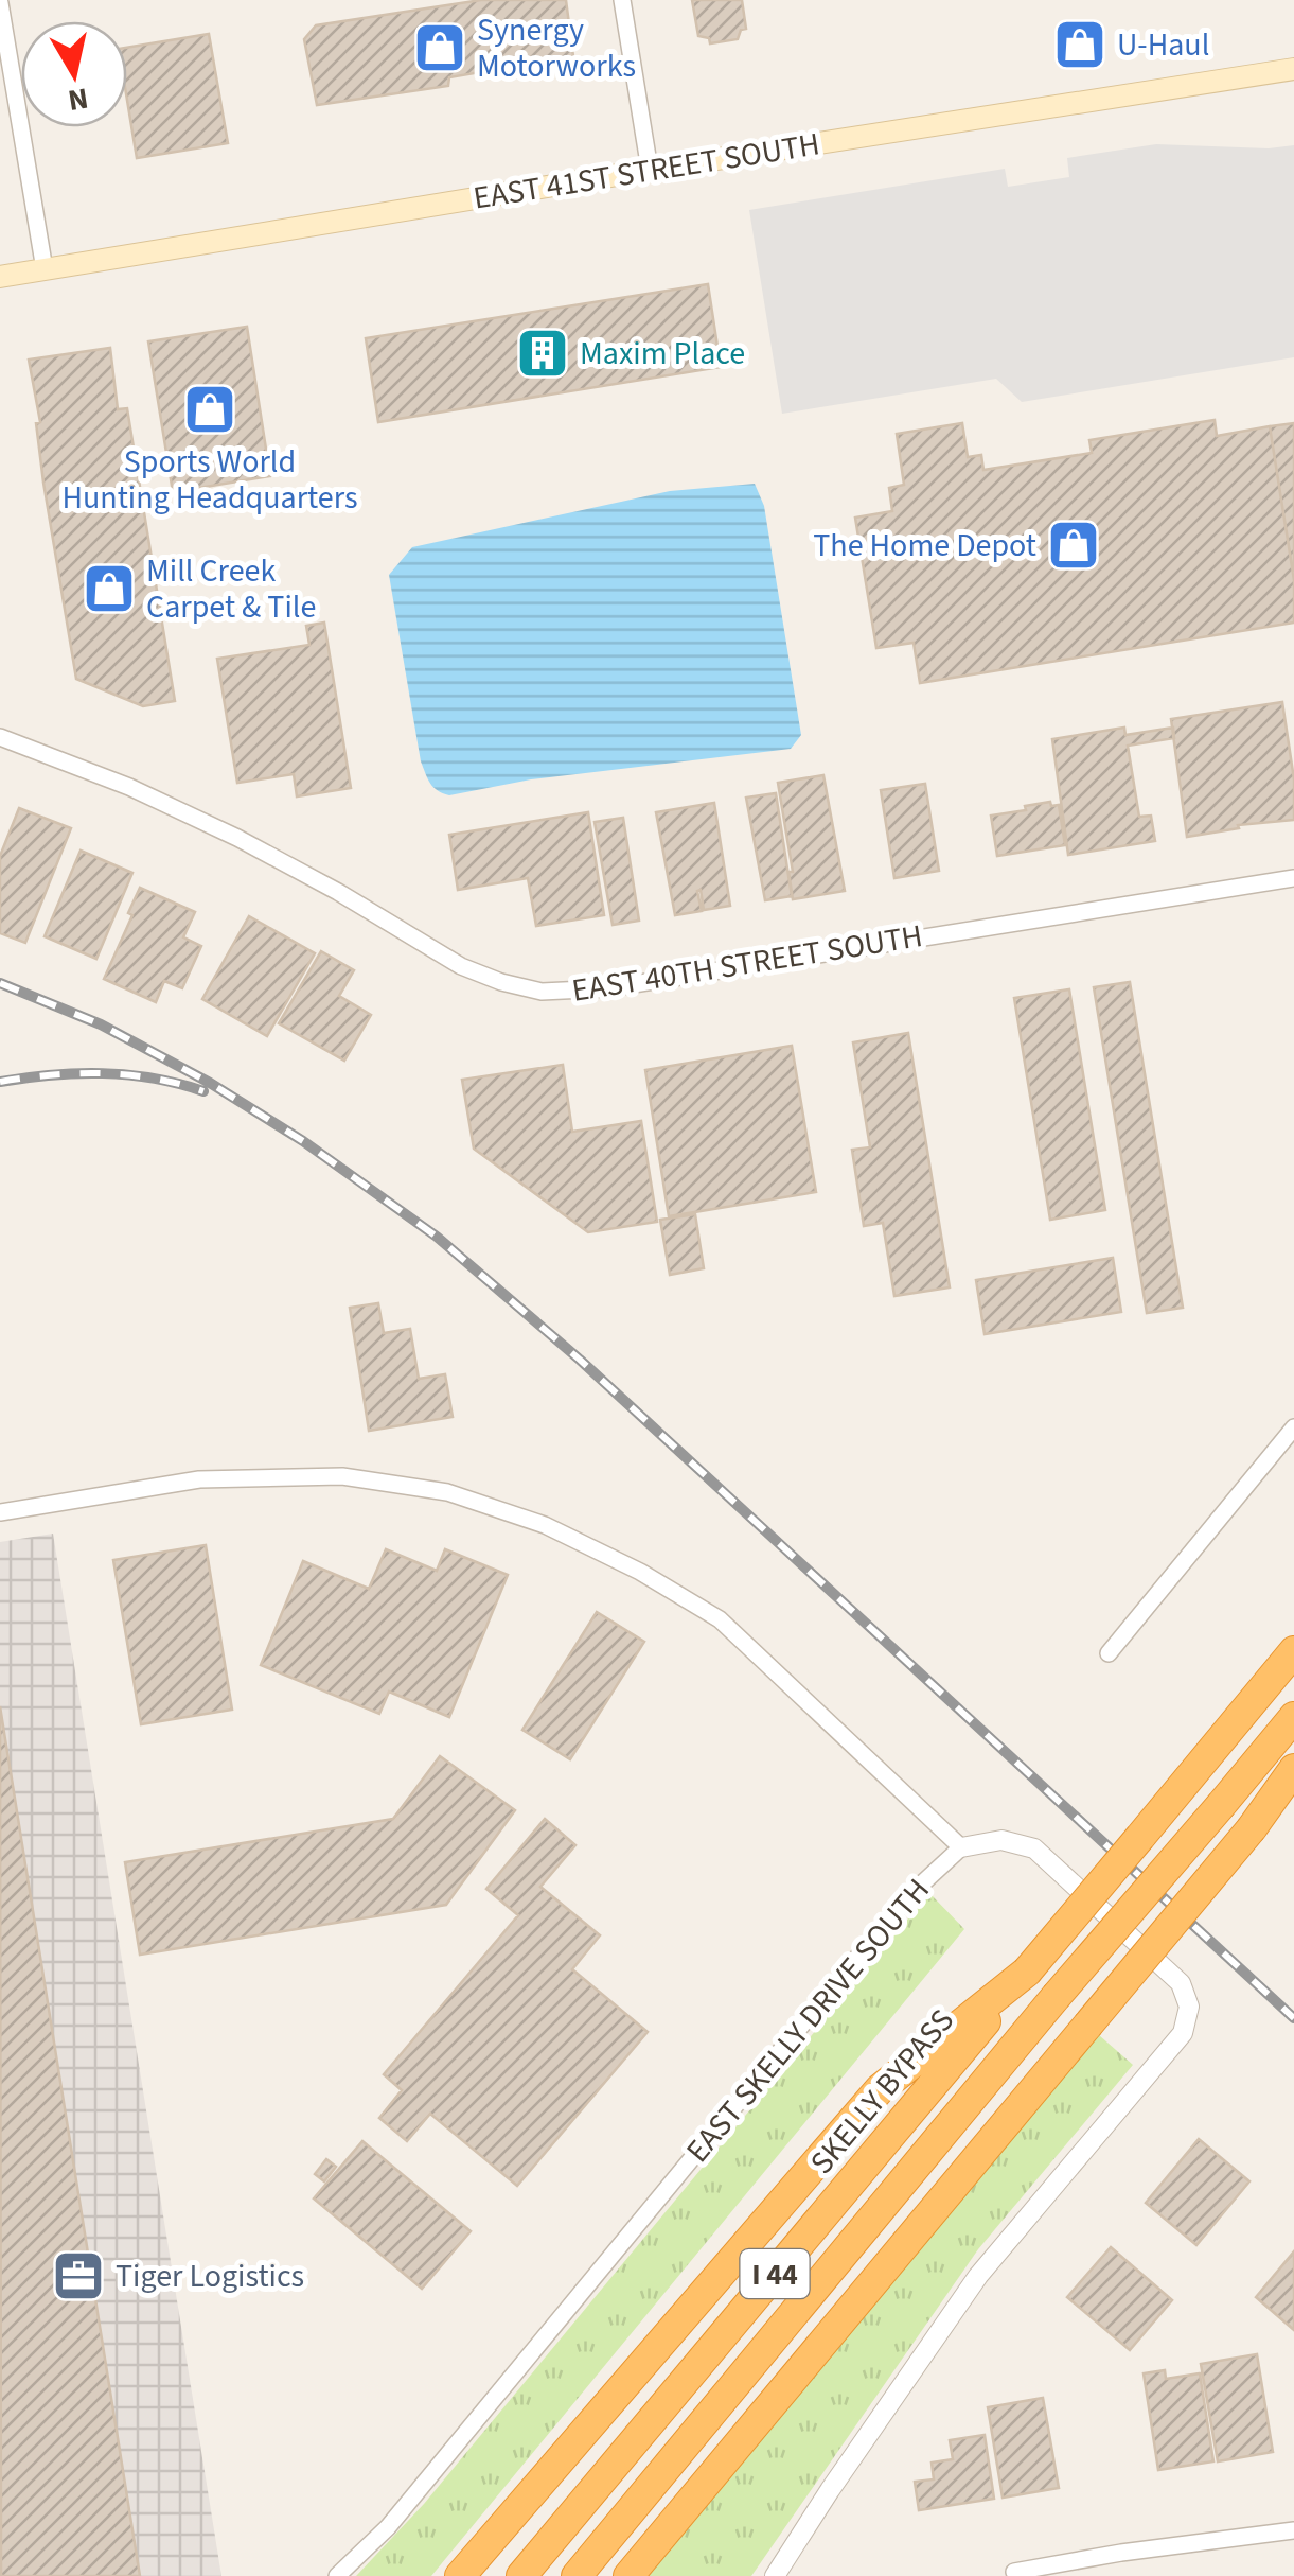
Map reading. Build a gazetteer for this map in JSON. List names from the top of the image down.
{
  "streets": {
    "highway": ["SKELLY BYPASS", "I 44"],
    "main road": ["EAST 41ST STREET SOUTH"],
    "street": ["EAST 40TH STREET SOUTH", "EAST SKELLY DRIVE SOUTH"]
  },
  "places": {
    "shop": [
      "U-Haul",
      "Synergy Motorworks",
      "Sports World Hunting Headquarters",
      "The Home Depot",
      "Mill Creek Carpet & Tile"
    ],
    "building": ["Maxim Place"],
    "office": ["Tiger Logistics"]
  },
  "north": "bottom"
}
